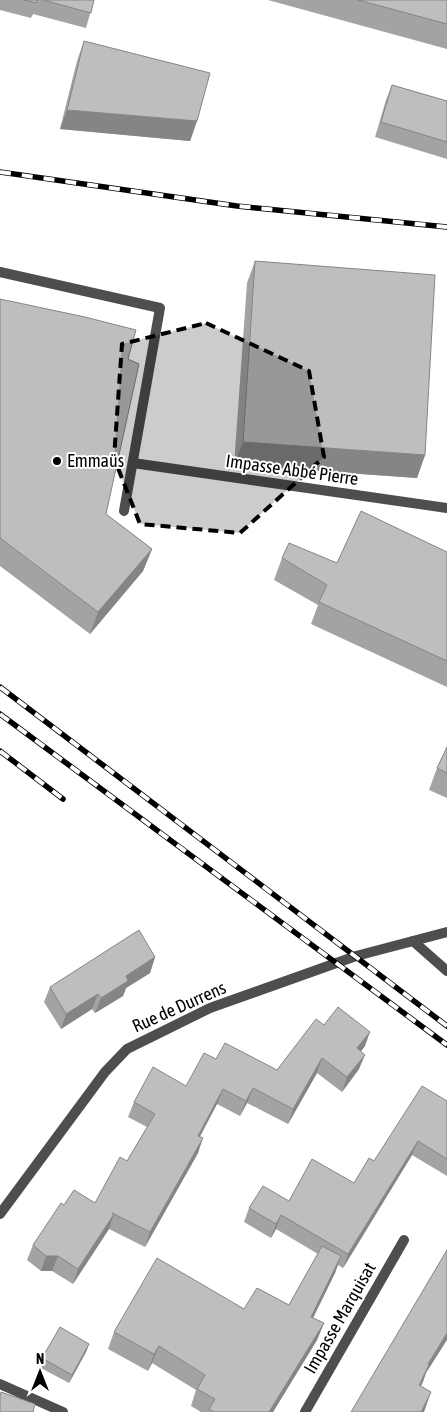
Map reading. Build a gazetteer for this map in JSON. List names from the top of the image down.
{
  "streets": {
    "street": ["Impasse Abbé Pierre", "Rue de Durrens", "Impasse Marquisat"]
  },
  "places": ["Emmaüs"],
  "north": "top"
}
